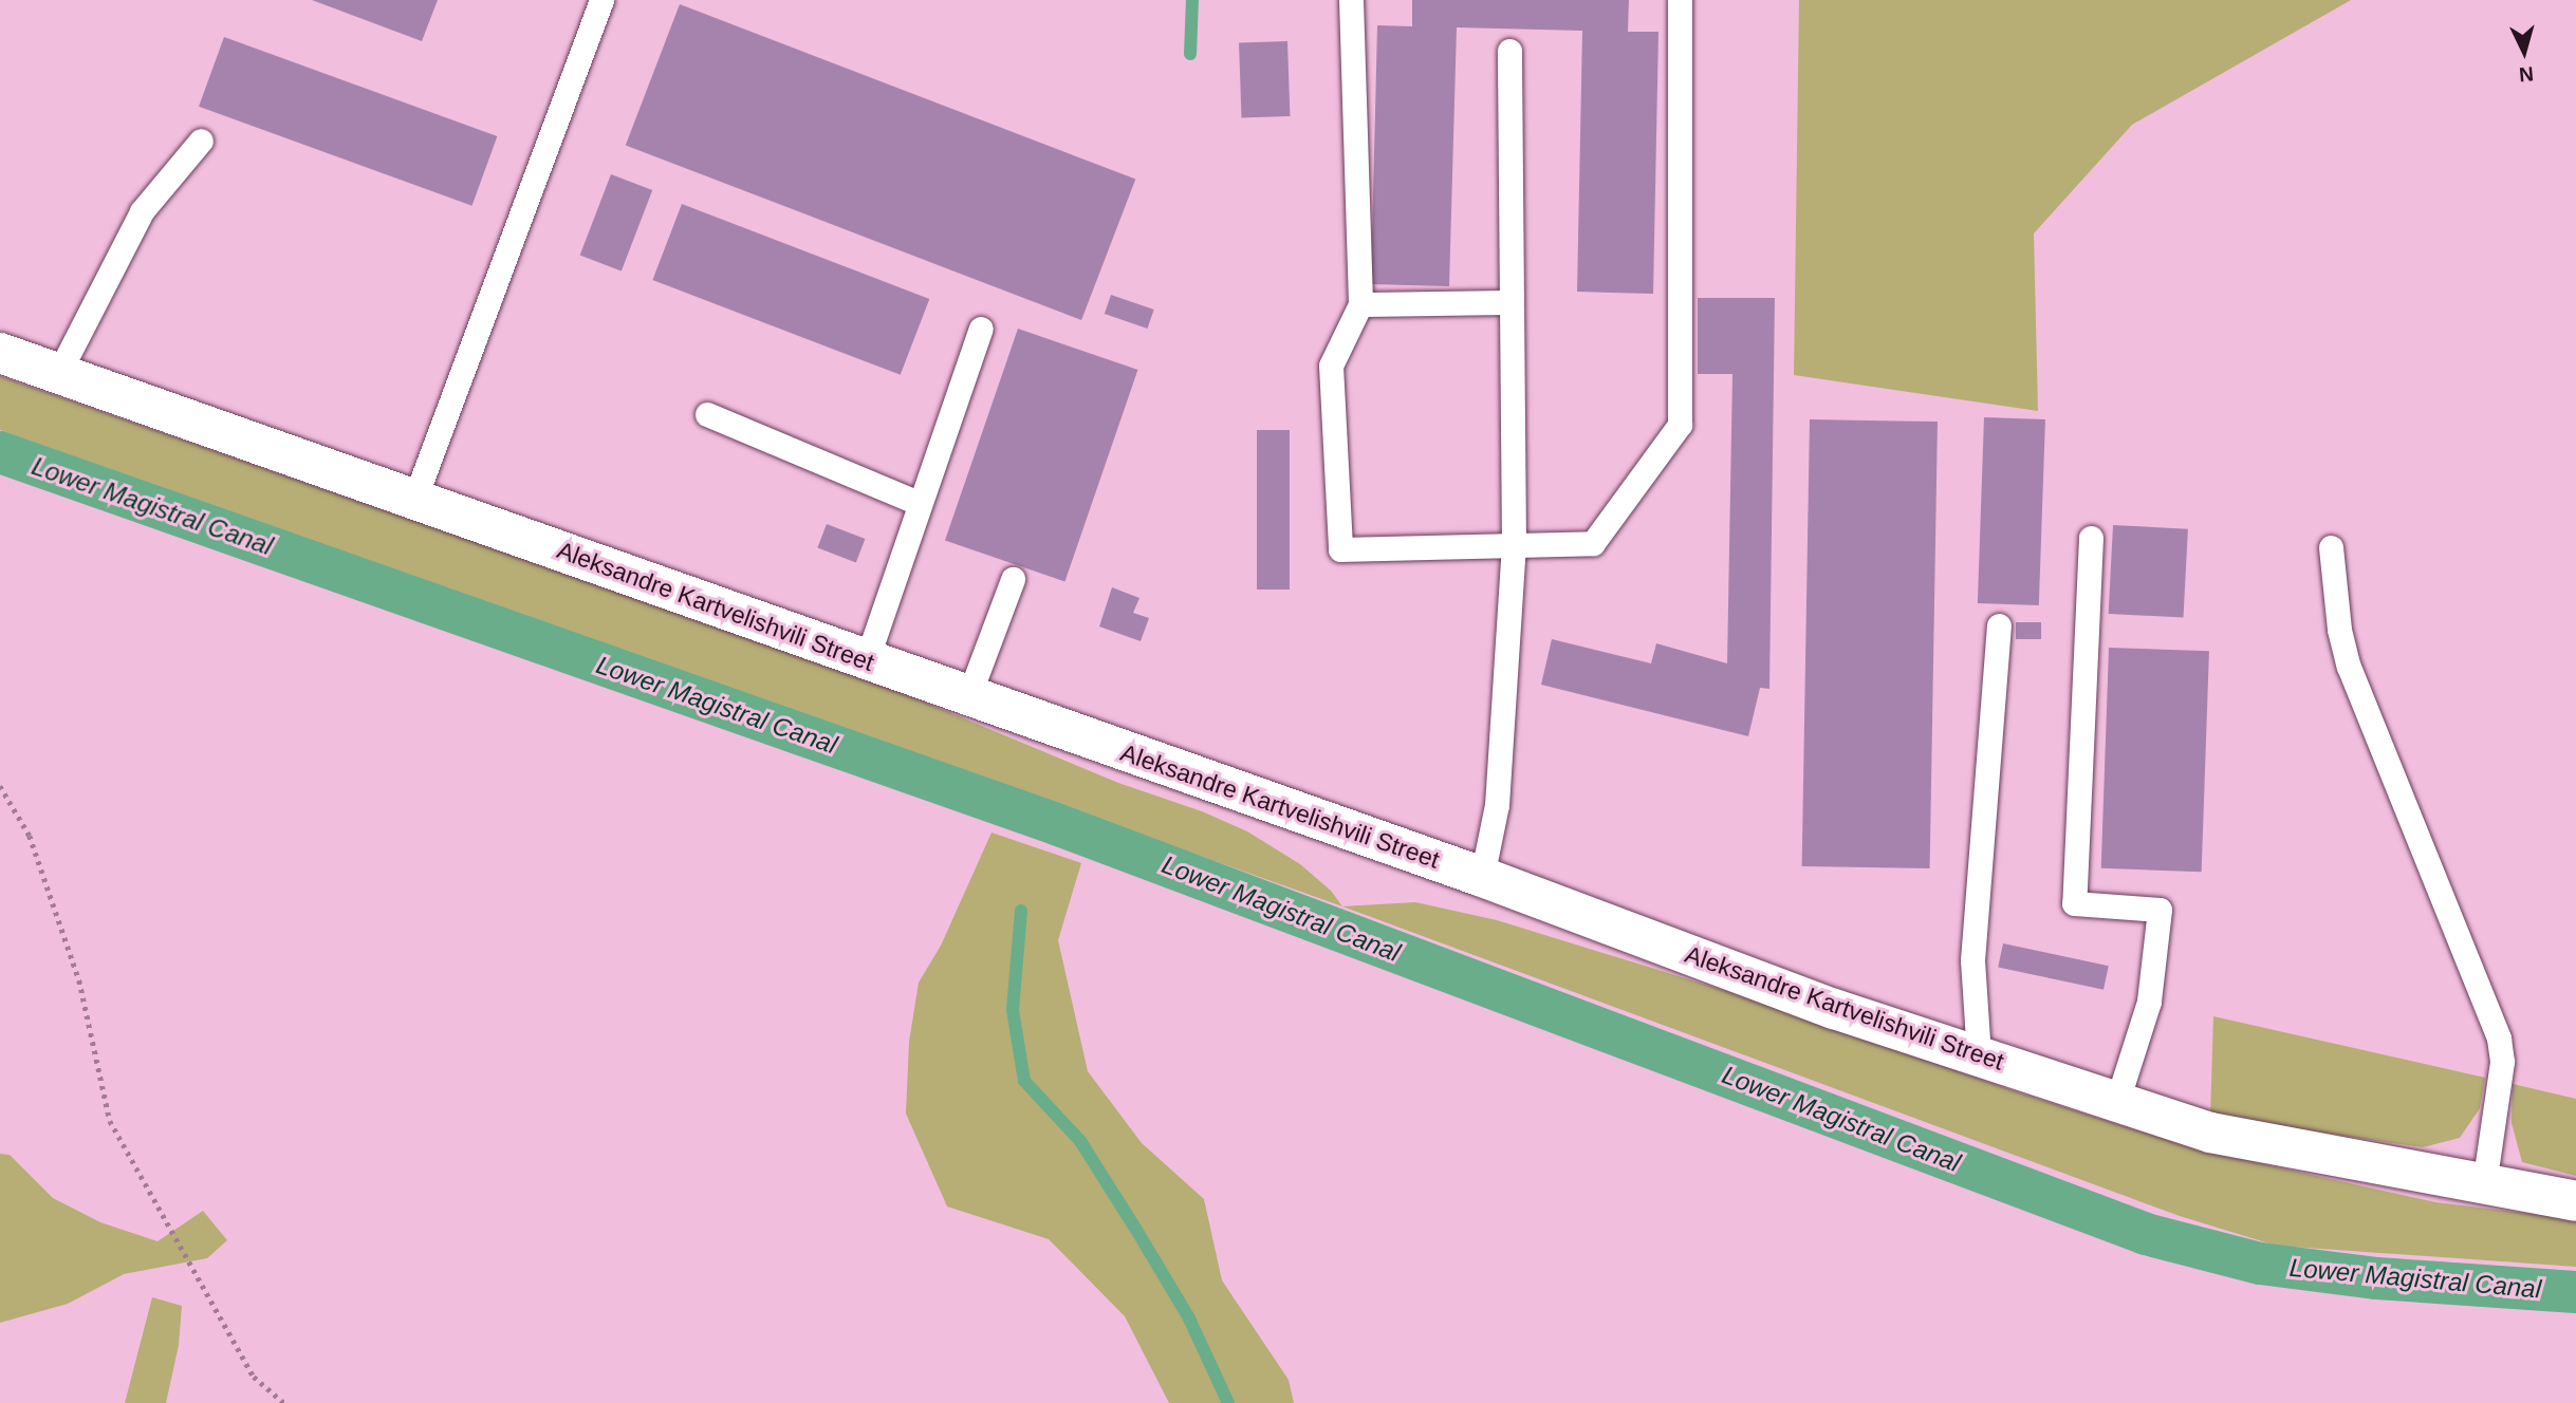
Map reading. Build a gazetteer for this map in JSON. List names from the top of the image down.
{
  "streets": {
    "street": ["Aleksandre Kartvelishvili Street"]
  },
  "water": ["Lower Magistral Canal"],
  "north": "bottom"
}
